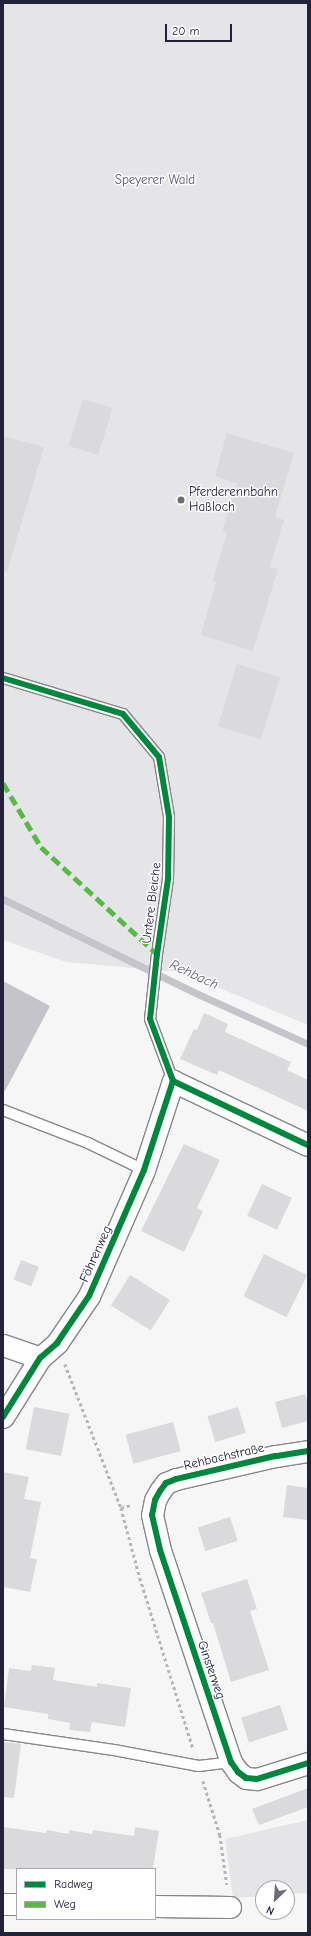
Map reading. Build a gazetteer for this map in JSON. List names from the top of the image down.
{
  "streets": {
    "street": ["Föhrenweg", "Rehbachstraße", "Ginsterweg"],
    "lane": ["Untere Bleiche"]
  },
  "crossings": [
    ["Untere Bleiche", "Föhrenweg"],
    ["Rehbachstraße", "Ginsterweg"]
  ],
  "water": ["Rehbach"],
  "parks": ["Speyerer Wald"],
  "places": ["Pferderennbahn Haßloch"],
  "legend": ["Radweg", "Weg"],
  "scale_bar": "20 m",
  "north": "bottom left"
}
